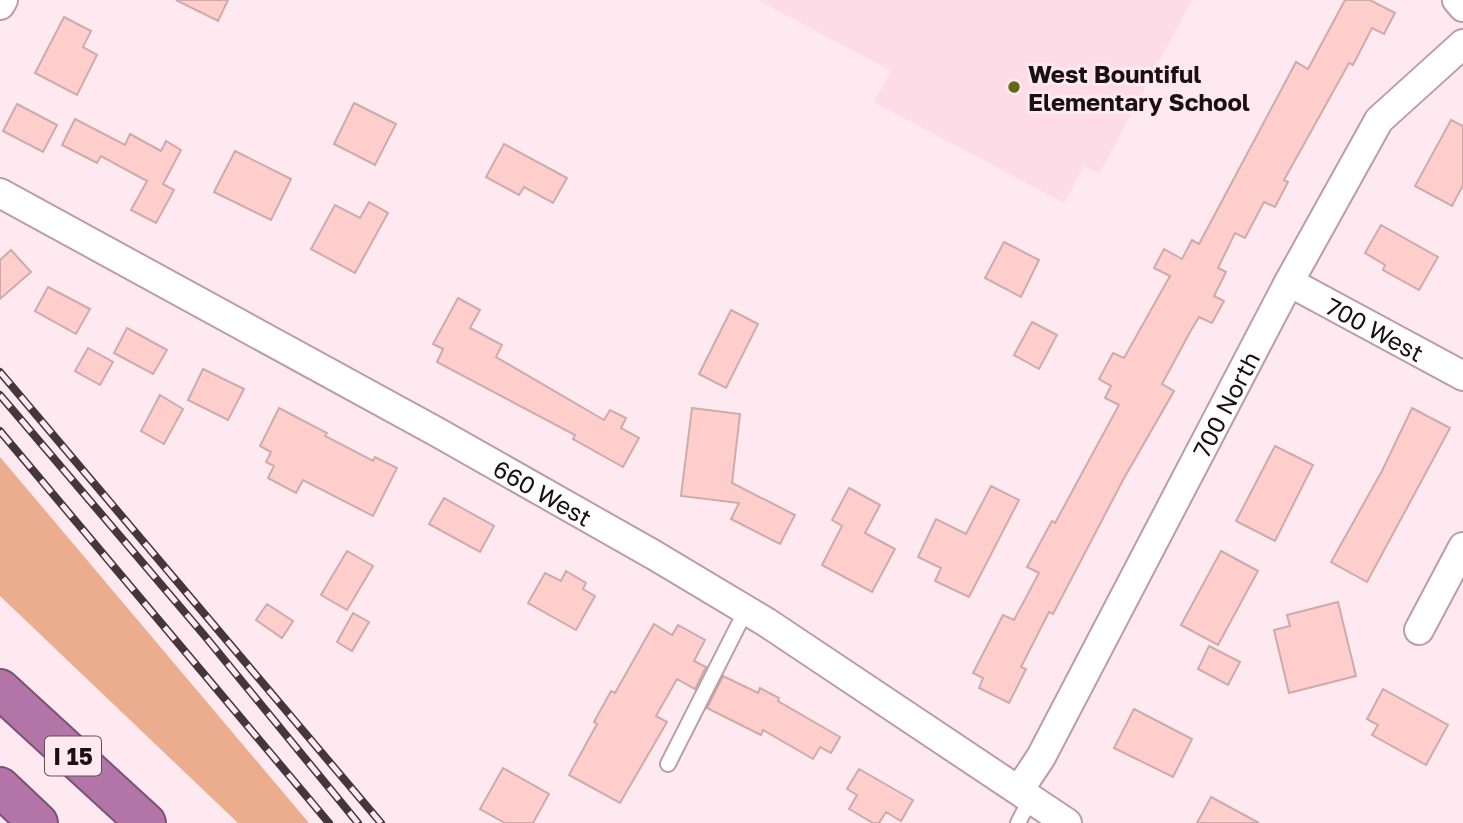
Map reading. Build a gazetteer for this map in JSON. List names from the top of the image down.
{
  "streets": {
    "highway": ["I 15"],
    "street": ["700 West", "700 North", "660 West"]
  },
  "crossings": [
    ["700 West", "700 North"],
    ["700 North", "660 West"]
  ],
  "places": ["West Bountiful Elementary School"]
}
